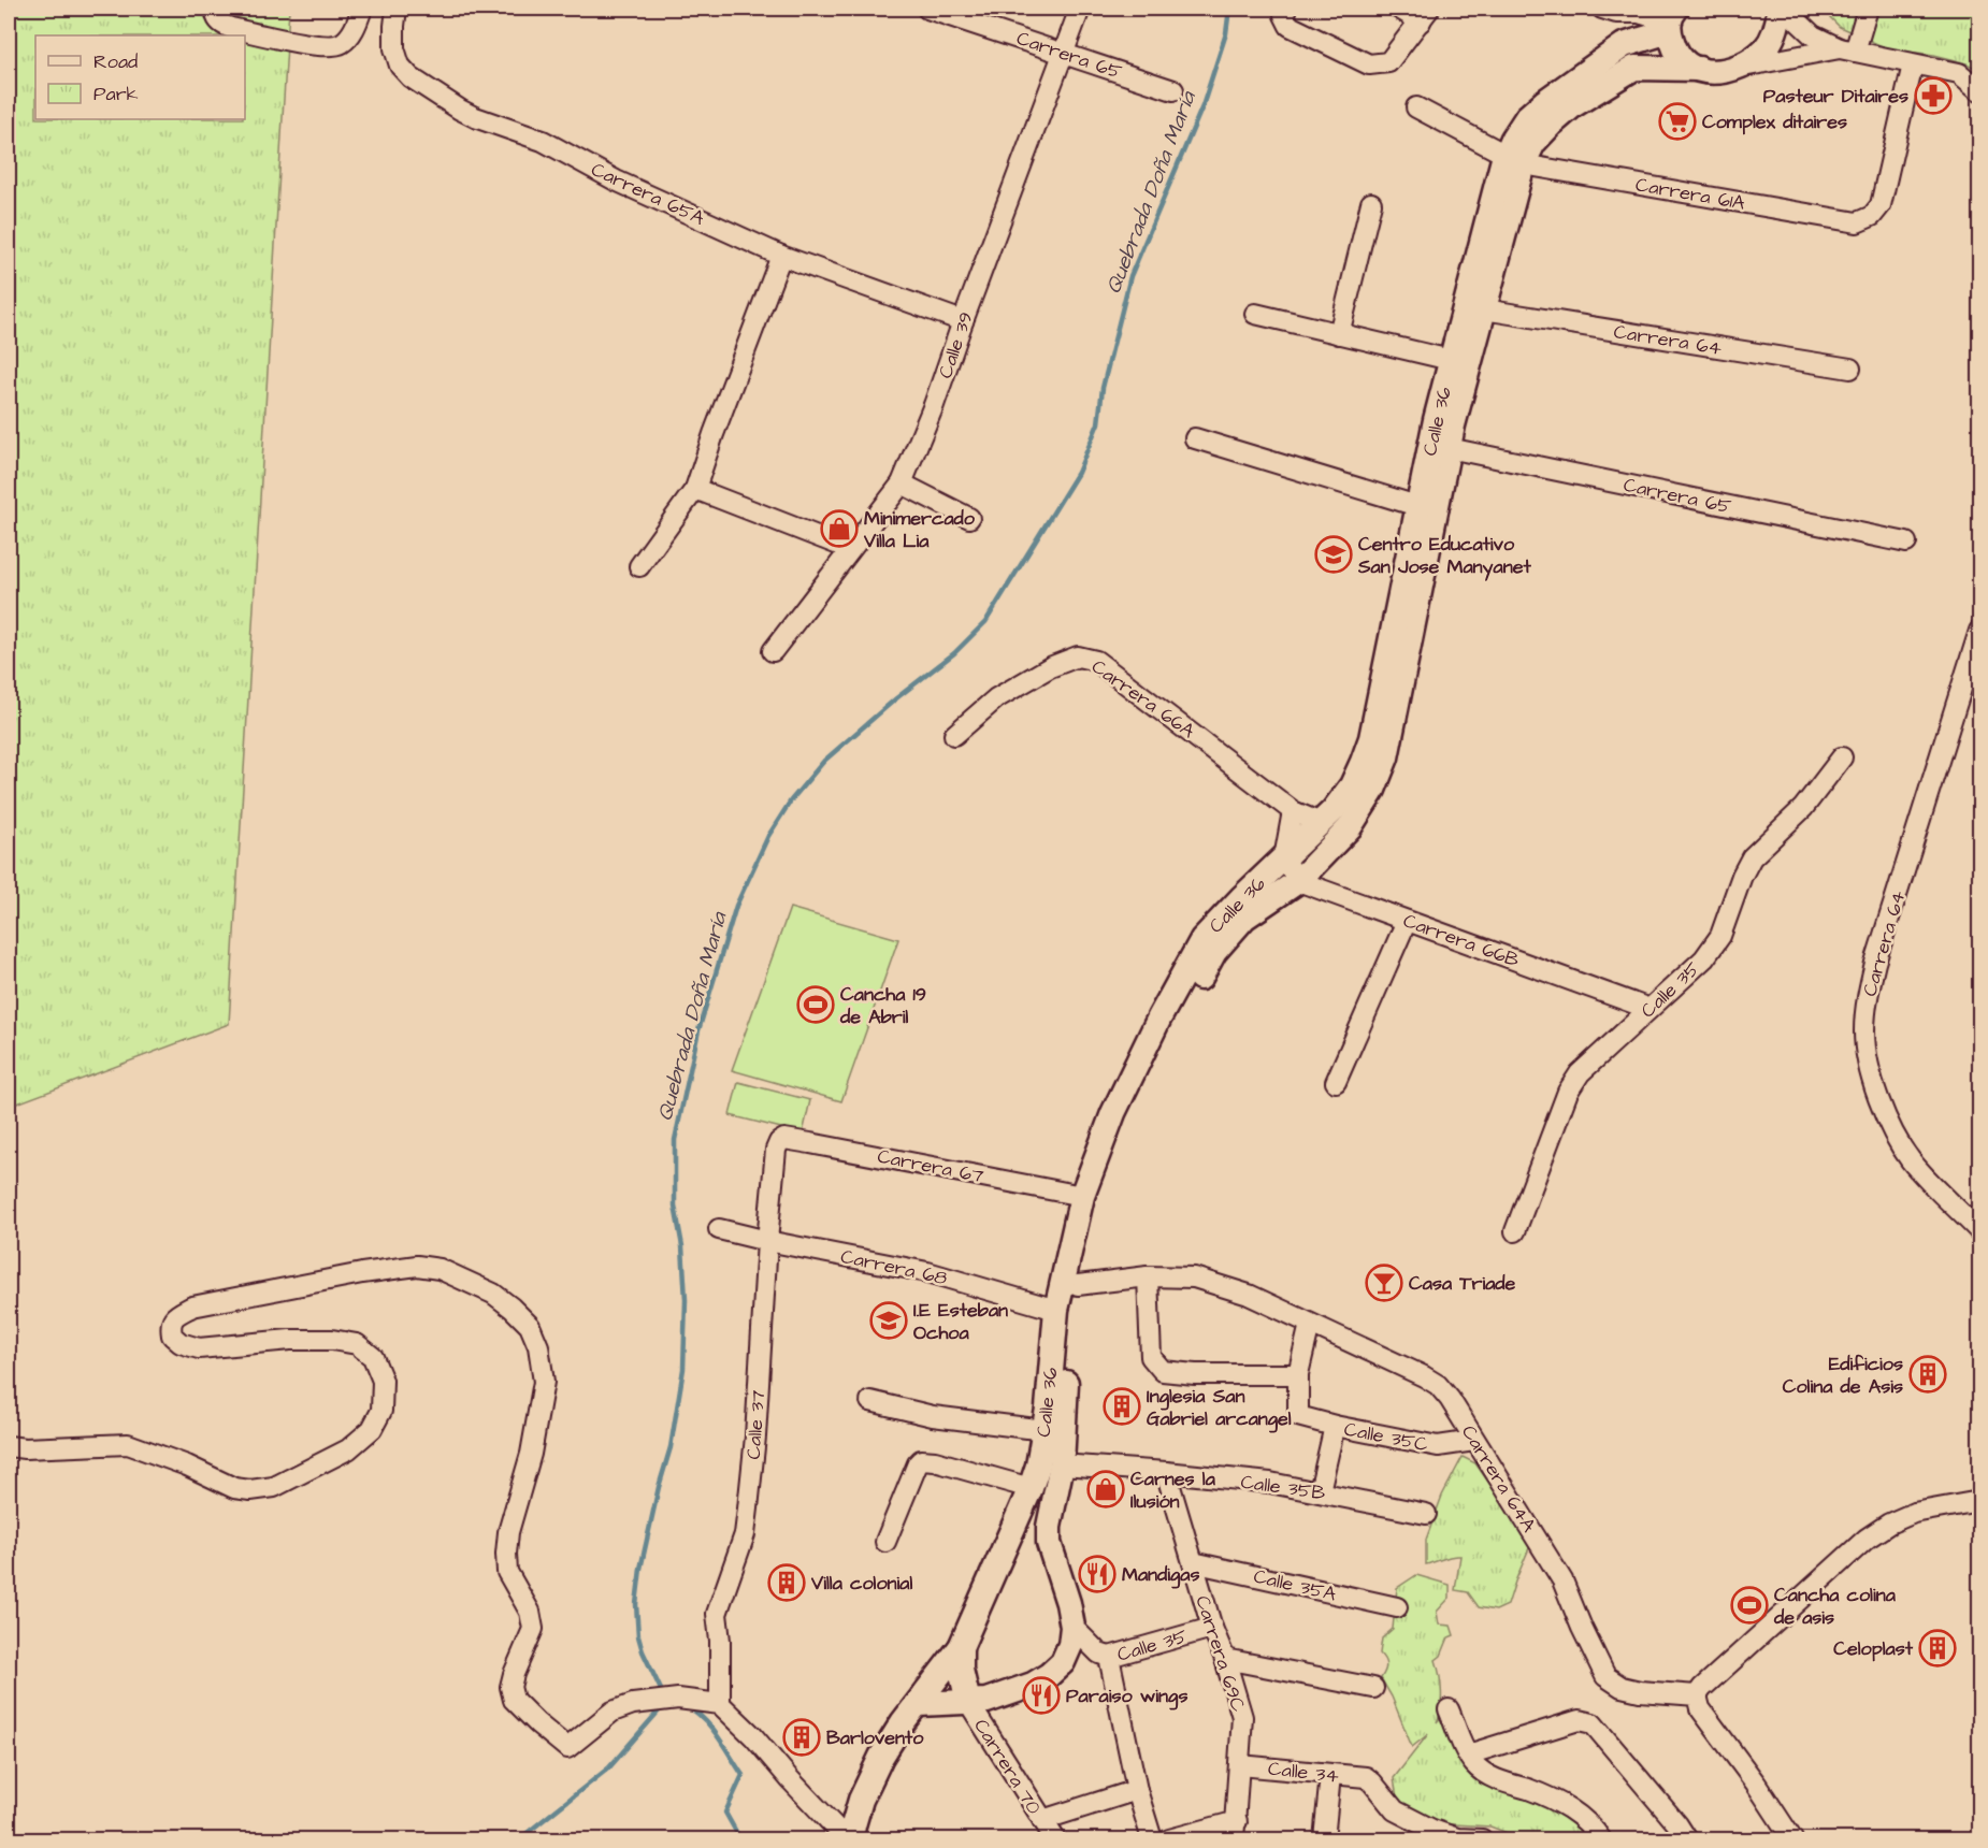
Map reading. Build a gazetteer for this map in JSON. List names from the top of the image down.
{
  "streets": {
    "main road": ["Calle 36", "Carrera 70"],
    "street": [
      "Carrera 65",
      "Carrera 65A",
      "Carrera 61A",
      "Carrera 64",
      "Calle 39",
      "Carrera 66A",
      "Carrera 66B",
      "Calle 35",
      "Carrera 67",
      "Carrera 68",
      "Calle 37",
      "Calle 35C",
      "Carrera 64A",
      "Calle 35B",
      "Calle 35A",
      "Carrera 69C",
      "Calle 34"
    ]
  },
  "crossings": [
    ["Carrera 65", "Calle 39"],
    ["Carrera 65", "Calle 36"],
    ["Carrera 65A", "Calle 39"],
    ["Carrera 61A", "Calle 36"],
    ["Carrera 64", "Calle 36"],
    ["Calle 36", "Carrera 66A"],
    ["Calle 36", "Carrera 66B"],
    ["Calle 36", "Carrera 67"],
    ["Calle 36", "Carrera 68"],
    ["Calle 36", "Carrera 64A"],
    ["Calle 36", "Calle 35B"],
    ["Calle 36", "Carrera 70"],
    ["Carrera 66B", "Calle 35"],
    ["Calle 35", "Carrera 69C"],
    ["Carrera 67", "Calle 37"],
    ["Carrera 68", "Calle 37"],
    ["Calle 35C", "Carrera 64A"],
    ["Calle 35B", "Carrera 69C"],
    ["Calle 35A", "Carrera 69C"],
    ["Carrera 69C", "Calle 34"]
  ],
  "water": ["Quebrada Doña María"],
  "places": {
    "pharmacy": ["Pasteur Ditaires"],
    "supermarket": ["Complex ditaires"],
    "shop": ["Minimercado Villa Lia", "Carnes la Ilusión"],
    "school or university": ["Centro Educativo San Jose Manyanet", "I.E Esteban Ochoa"],
    "sports": ["Cancha 19 de Abril", "Cancha colina de asis"],
    "bar": ["Casa Triade"],
    "building": [
      "Edificios Colina de Asis",
      "Inglesia San Gabriel arcangel",
      "Villa colonial",
      "Celoplast",
      "Barlovento"
    ],
    "restaurant": ["Mandigas", "Paraiso wings"]
  },
  "legend": ["Road", "Park"]
}
